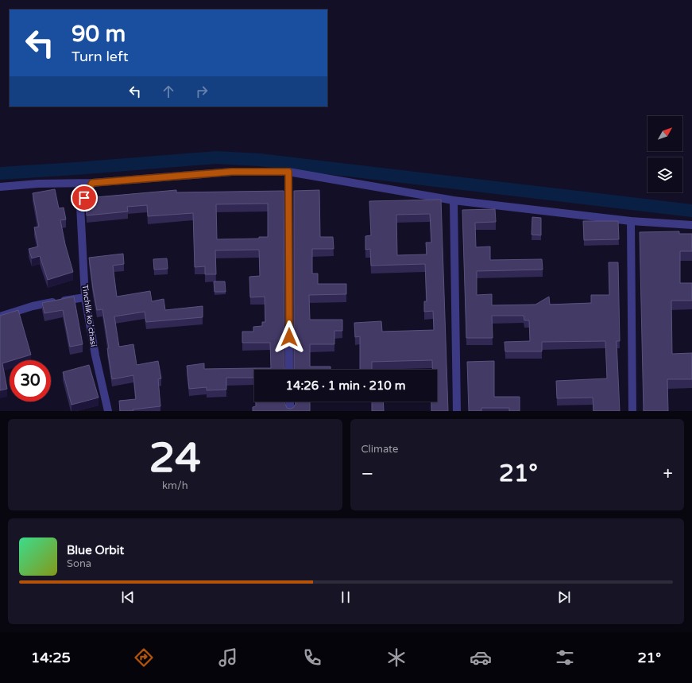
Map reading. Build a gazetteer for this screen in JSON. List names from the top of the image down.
{
  "streets": {
    "street": ["Tinchlik koʻchasi"]
  },
  "north": "top right",
  "page": {
    "turn": ["90 m", "Turn left"],
    "limit": "30",
    "trip": "14:26 · 1 min · 210 m",
    "tile": [
      ["24", "km/h"],
      "Climate"
    ],
    "heat": ["−", "21°", "+"],
    "song": ["Blue Orbit", "Sona"],
    "tabs": ["14:25", "21°"]
  }
}
